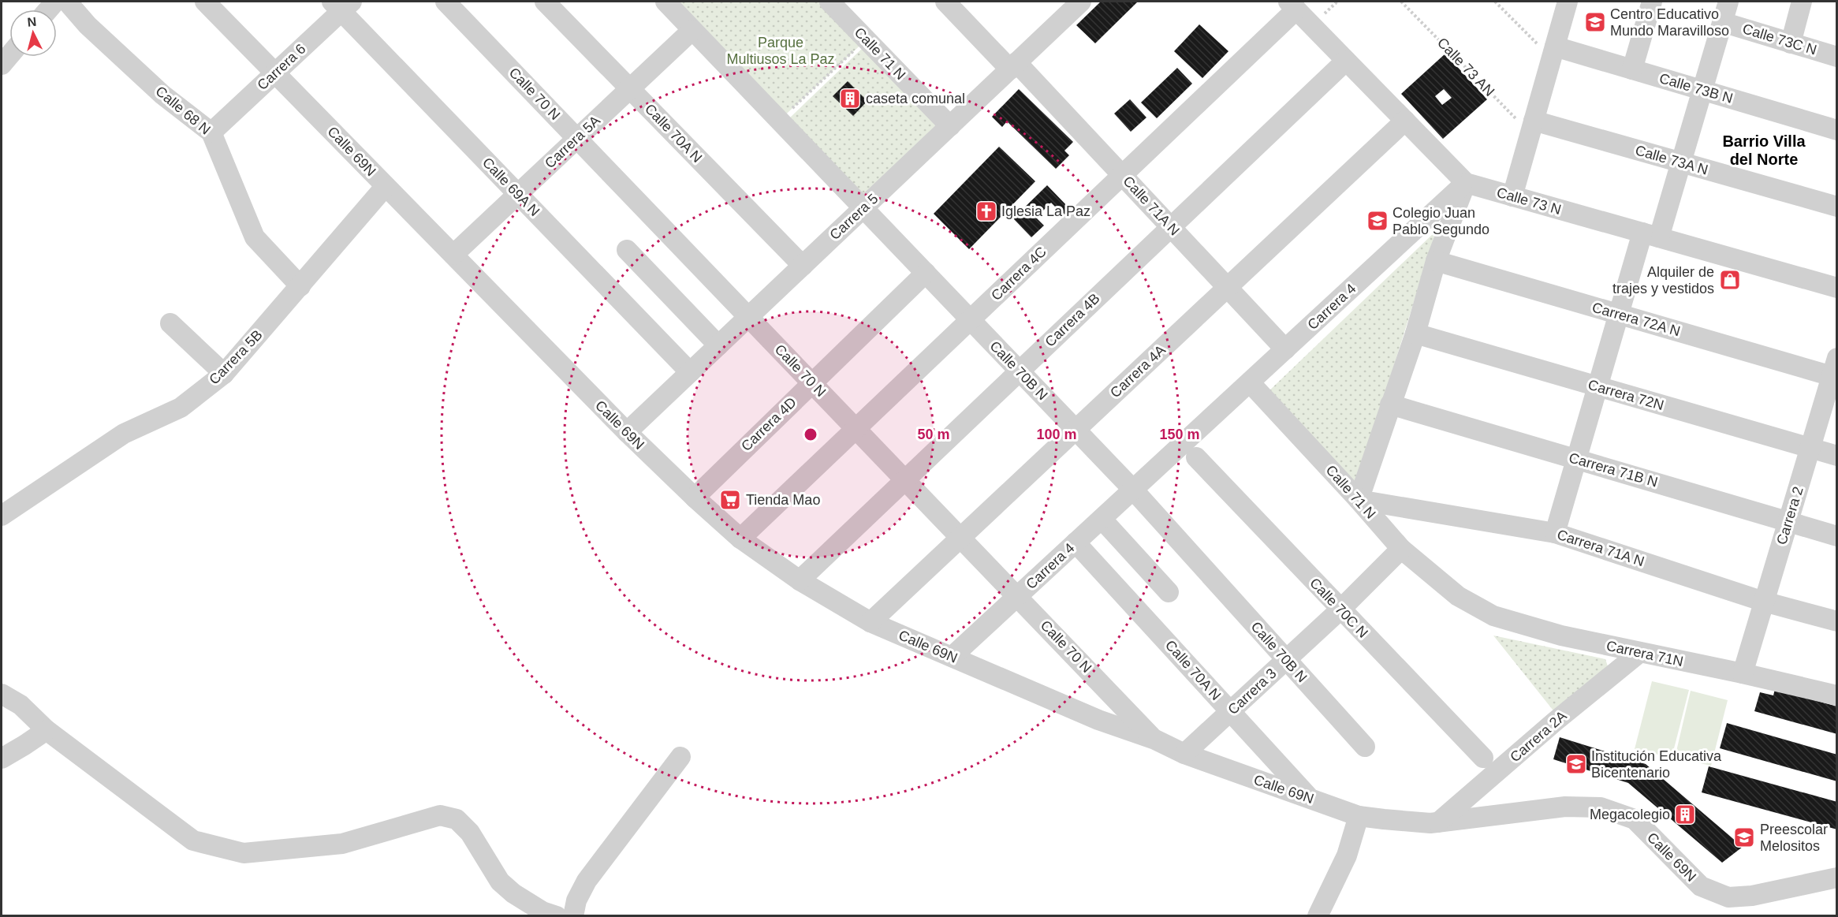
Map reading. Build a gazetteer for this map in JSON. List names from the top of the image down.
{
  "streets": {
    "street": [
      "Calle 73C N",
      "Calle 71 N",
      "Carrera 6",
      "Calle 73B N",
      "Calle 70 N",
      "Calle 68 N",
      "Calle 70A N",
      "Carrera 5A",
      "Calle 69N",
      "Calle 73A N",
      "Calle 69A N",
      "Calle 73 N",
      "Calle 71A N",
      "Carrera 5",
      "Carrera 4C",
      "Carrera 4",
      "Carrera 72A N",
      "Carrera 4B",
      "Carrera 5B",
      "Calle 70B N",
      "Carrera 4A",
      "Carrera 72N",
      "Carrera 4D",
      "Carrera 71B N",
      "Carrera 2",
      "Carrera 71A N",
      "Calle 70C N",
      "Carrera 71N",
      "Carrera 3",
      "Carrera 2A"
    ],
    "path": ["Calle 73 AN"]
  },
  "crossings": [
    ["Calle 71 N", "Carrera 5"],
    ["Calle 71 N", "Carrera 4"],
    ["Calle 71 N", "Carrera 71A N"],
    ["Calle 71 N", "Carrera 71N"],
    ["Calle 71 N", "Carrera 3"],
    ["Carrera 6", "Calle 68 N"],
    ["Carrera 6", "Calle 69N"],
    ["Carrera 6", "Calle 69A N"],
    ["Calle 73 AN", "Calle 73A N"],
    ["Calle 70 N", "Carrera 5A"],
    ["Calle 70 N", "Calle 69N"],
    ["Calle 70 N", "Carrera 5"],
    ["Calle 70 N", "Carrera 4C"],
    ["Calle 70 N", "Carrera 4"],
    ["Calle 70 N", "Carrera 4B"],
    ["Calle 70 N", "Carrera 4A"],
    ["Calle 70 N", "Carrera 4D"],
    ["Calle 68 N", "Carrera 5B"],
    ["Calle 70A N", "Carrera 5A"],
    ["Calle 70A N", "Calle 69N"],
    ["Calle 70A N", "Carrera 5"],
    ["Calle 70A N", "Carrera 4"],
    ["Calle 70A N", "Carrera 3"],
    ["Carrera 5A", "Calle 69N"],
    ["Carrera 5A", "Calle 69A N"],
    ["Carrera 5A", "Calle 70B N"],
    ["Calle 69N", "Carrera 5"],
    ["Calle 69N", "Carrera 4C"],
    ["Calle 69N", "Carrera 4"],
    ["Calle 69N", "Carrera 4B"],
    ["Calle 69N", "Carrera 5B"],
    ["Calle 69N", "Carrera 4A"],
    ["Calle 69N", "Carrera 4D"],
    ["Calle 69N", "Carrera 3"],
    ["Calle 69N", "Carrera 2A"],
    ["Calle 69A N", "Carrera 5"],
    ["Calle 73 N", "Carrera 4C"],
    ["Calle 73 N", "Carrera 4"],
    ["Calle 73 N", "Carrera 4B"],
    ["Calle 73 N", "Carrera 4A"],
    ["Calle 71A N", "Carrera 5"],
    ["Calle 71A N", "Carrera 4C"],
    ["Calle 71A N", "Carrera 4"],
    ["Calle 71A N", "Carrera 4B"],
    ["Calle 71A N", "Carrera 4A"],
    ["Carrera 5", "Calle 70B N"],
    ["Carrera 4C", "Calle 70B N"],
    ["Carrera 4", "Calle 70B N"],
    ["Carrera 72A N", "Carrera 2"],
    ["Carrera 4B", "Calle 70B N"],
    ["Calle 70B N", "Carrera 4A"],
    ["Calle 70B N", "Carrera 4D"],
    ["Calle 70B N", "Carrera 3"],
    ["Carrera 72N", "Carrera 2"],
    ["Carrera 71B N", "Carrera 2"],
    ["Carrera 2", "Carrera 71A N"],
    ["Carrera 2", "Carrera 71N"],
    ["Calle 70C N", "Carrera 3"],
    ["Carrera 71N", "Carrera 2A"]
  ],
  "districts": ["Barrio Villa del Norte"],
  "parks": ["Parque Multiusos La Paz"],
  "places": {
    "school or university": [
      "Centro Educativo Mundo Maravilloso",
      "Colegio Juan Pablo Segundo",
      "Institución Educativa Bicentenario",
      "Preescolar Melositos"
    ],
    "building": ["caseta comunal", "Megacolegio"],
    "church": ["Iglesia La Paz"],
    "shop": ["Alquiler de trajes y vestidos"],
    "supermarket": ["Tienda Mao"]
  },
  "north": "top",
  "rings": ["50 m", "100 m", "150 m"]
}
